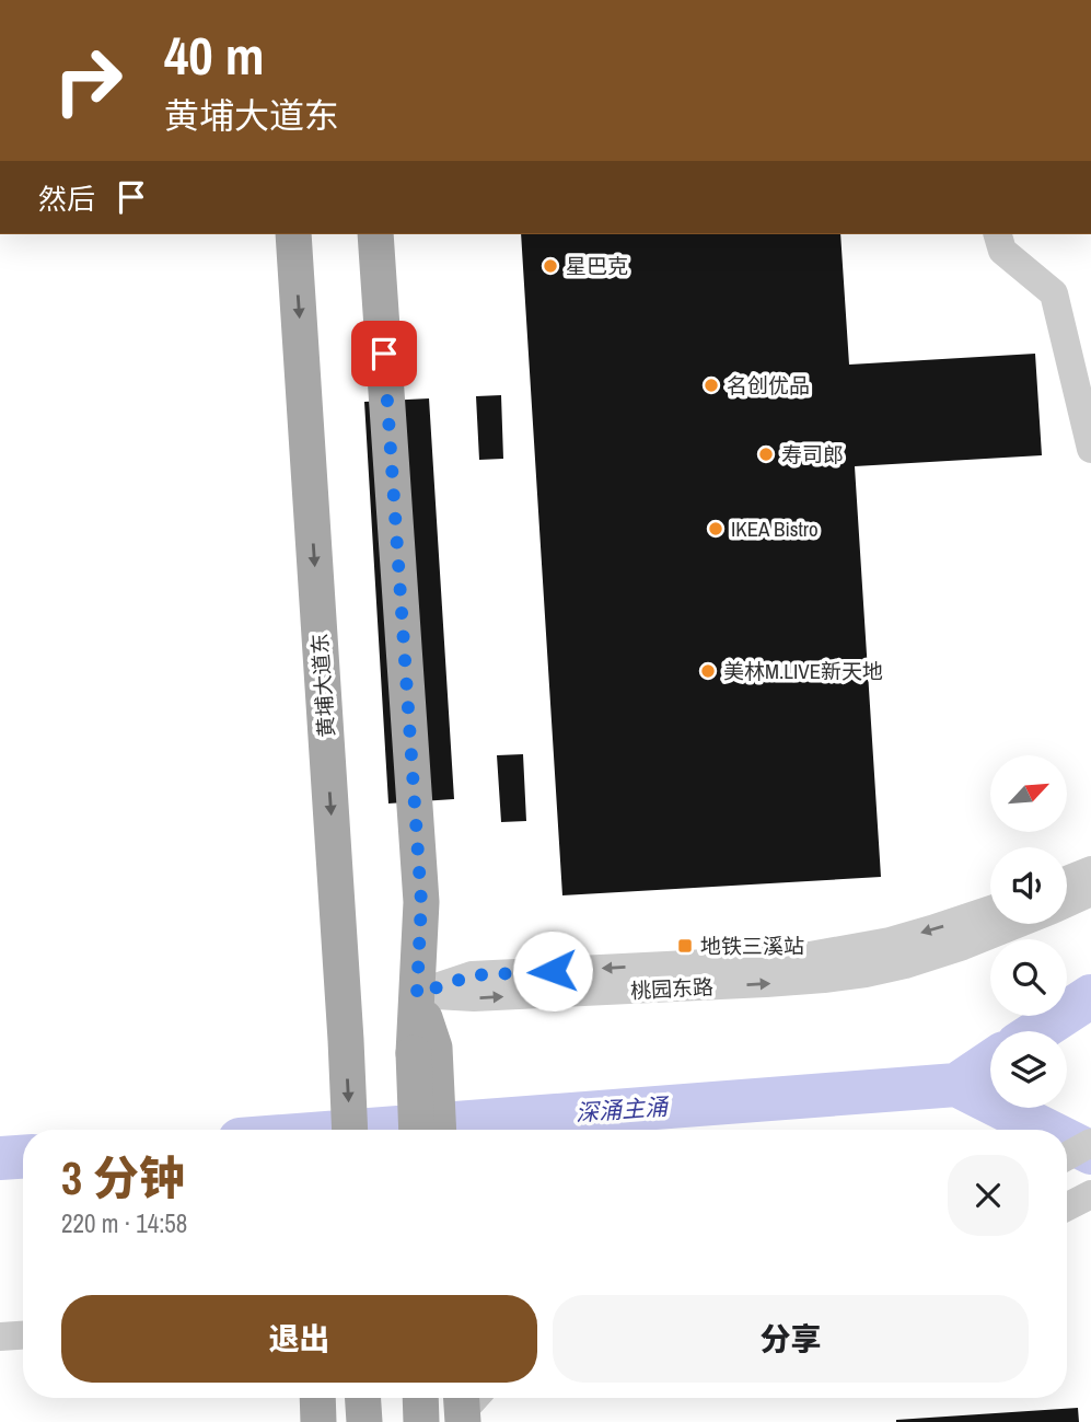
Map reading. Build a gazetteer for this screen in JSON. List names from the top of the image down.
{
  "streets": {
    "main road": ["黄埔大道东"],
    "street": ["桃园东路"]
  },
  "water": ["深涌主涌"],
  "places": {
    "other": [
      "星巴克",
      "名创优品",
      "寿司郎",
      "IKEA Bistro",
      "美林M.LIVE新天地"
    ],
    "transit": ["地铁三溪站"]
  },
  "north": "top right",
  "page": {
    "turn": ["40 m", "黄埔大道东"],
    "then": "然后",
    "heading": ["3 分钟", "220 m · 14:58"],
    "buttons": ["退出", "分享"]
  }
}
